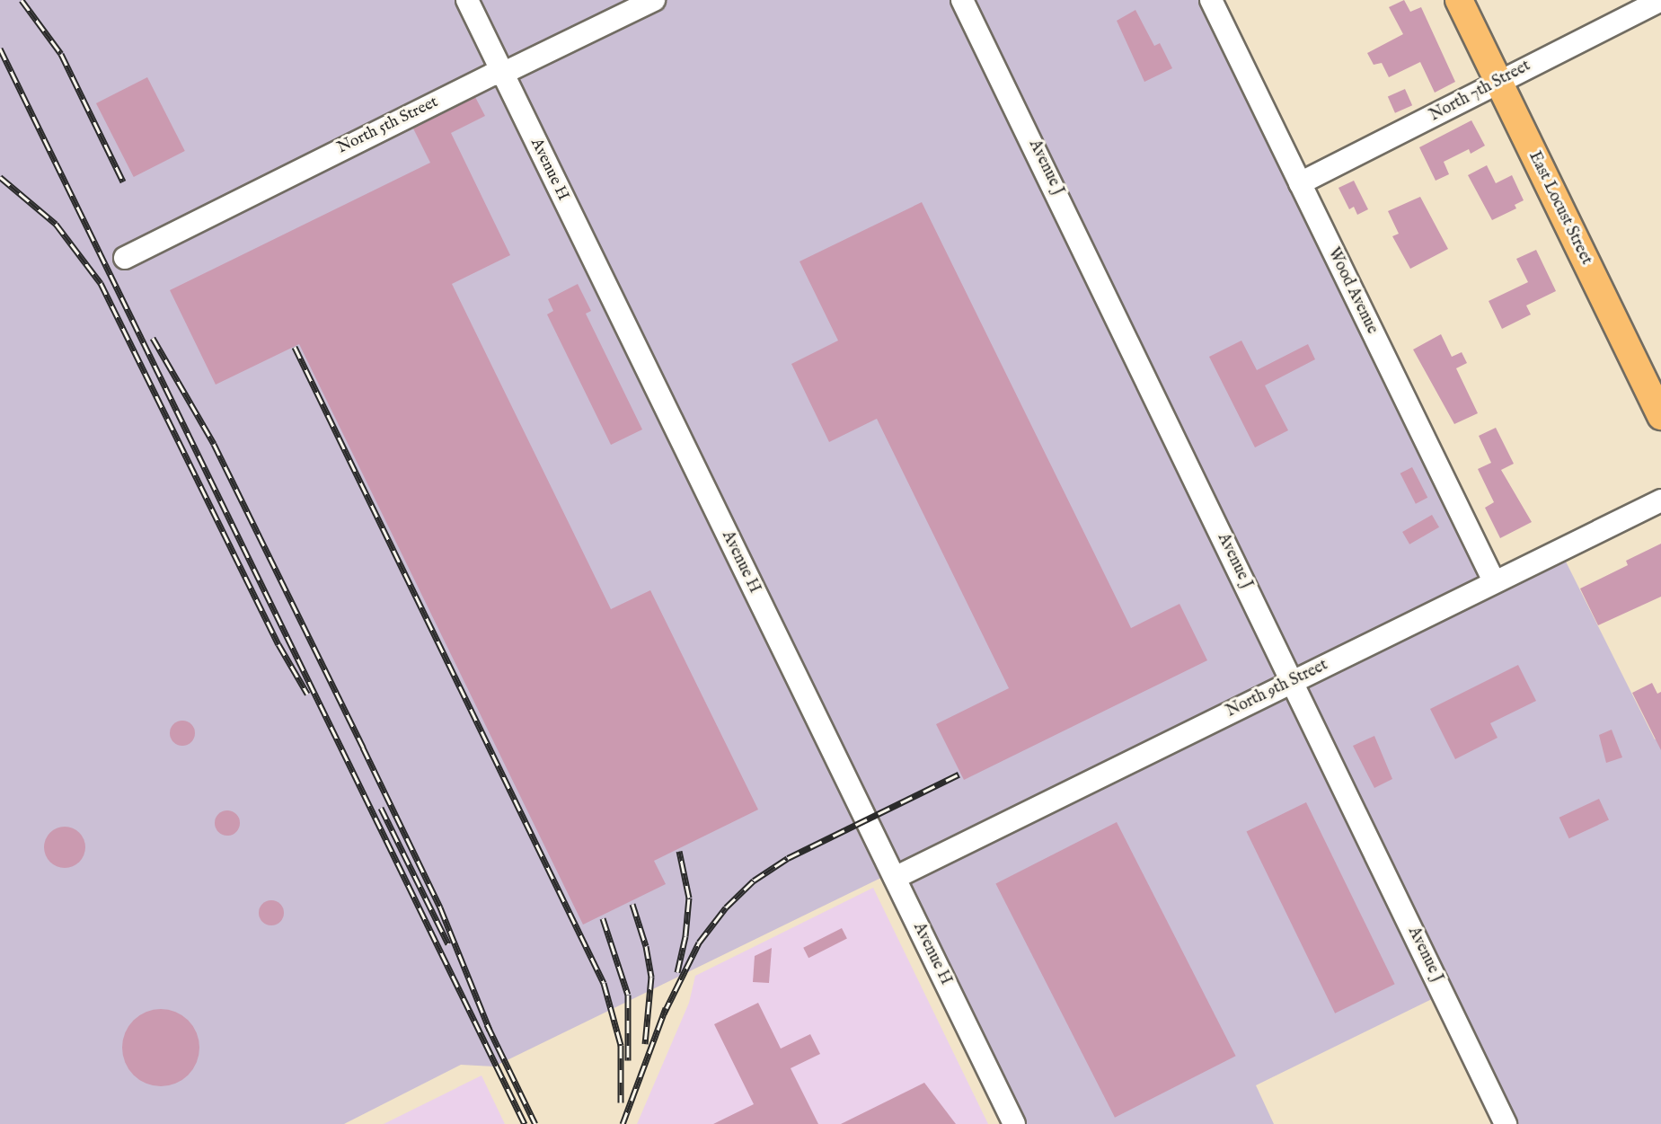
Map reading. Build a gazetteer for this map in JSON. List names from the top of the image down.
{
  "streets": {
    "main road": ["East Locust Street"],
    "street": [
      "North 7th Street",
      "North 5th Street",
      "Avenue J",
      "Avenue H",
      "Wood Avenue",
      "North 9th Street"
    ]
  },
  "crossings": [
    ["North 7th Street", "East Locust Street"],
    ["North 7th Street", "Wood Avenue"],
    ["North 5th Street", "Avenue H"],
    ["Avenue J", "North 9th Street"],
    ["Avenue H", "North 9th Street"],
    ["Wood Avenue", "North 9th Street"]
  ]
}
